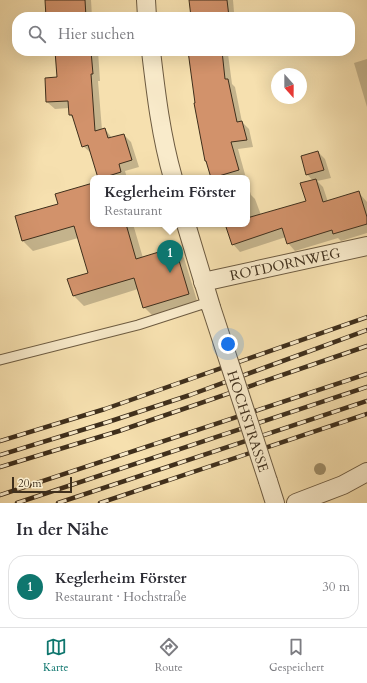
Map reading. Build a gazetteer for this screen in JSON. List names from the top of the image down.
{
  "streets": {
    "street": ["ROTDORNWEG", "HOCHSTRASSE"]
  },
  "crossings": [
    ["ROTDORNWEG", "HOCHSTRASSE"]
  ],
  "scale_bar": "20 m",
  "north": "bottom",
  "page": {
    "search": "Hier suchen",
    "popup": ["Keglerheim Förster", "Restaurant"],
    "pins": "1",
    "scale": "20 m",
    "heading": "In der Nähe",
    "list": [
      {
        "mark": "1",
        "name": "Keglerheim Förster",
        "note": "Restaurant · Hochstraße",
        "value": "30 m"
      }
    ],
    "nav": ["Karte", "Route", "Gespeichert"]
  }
}
